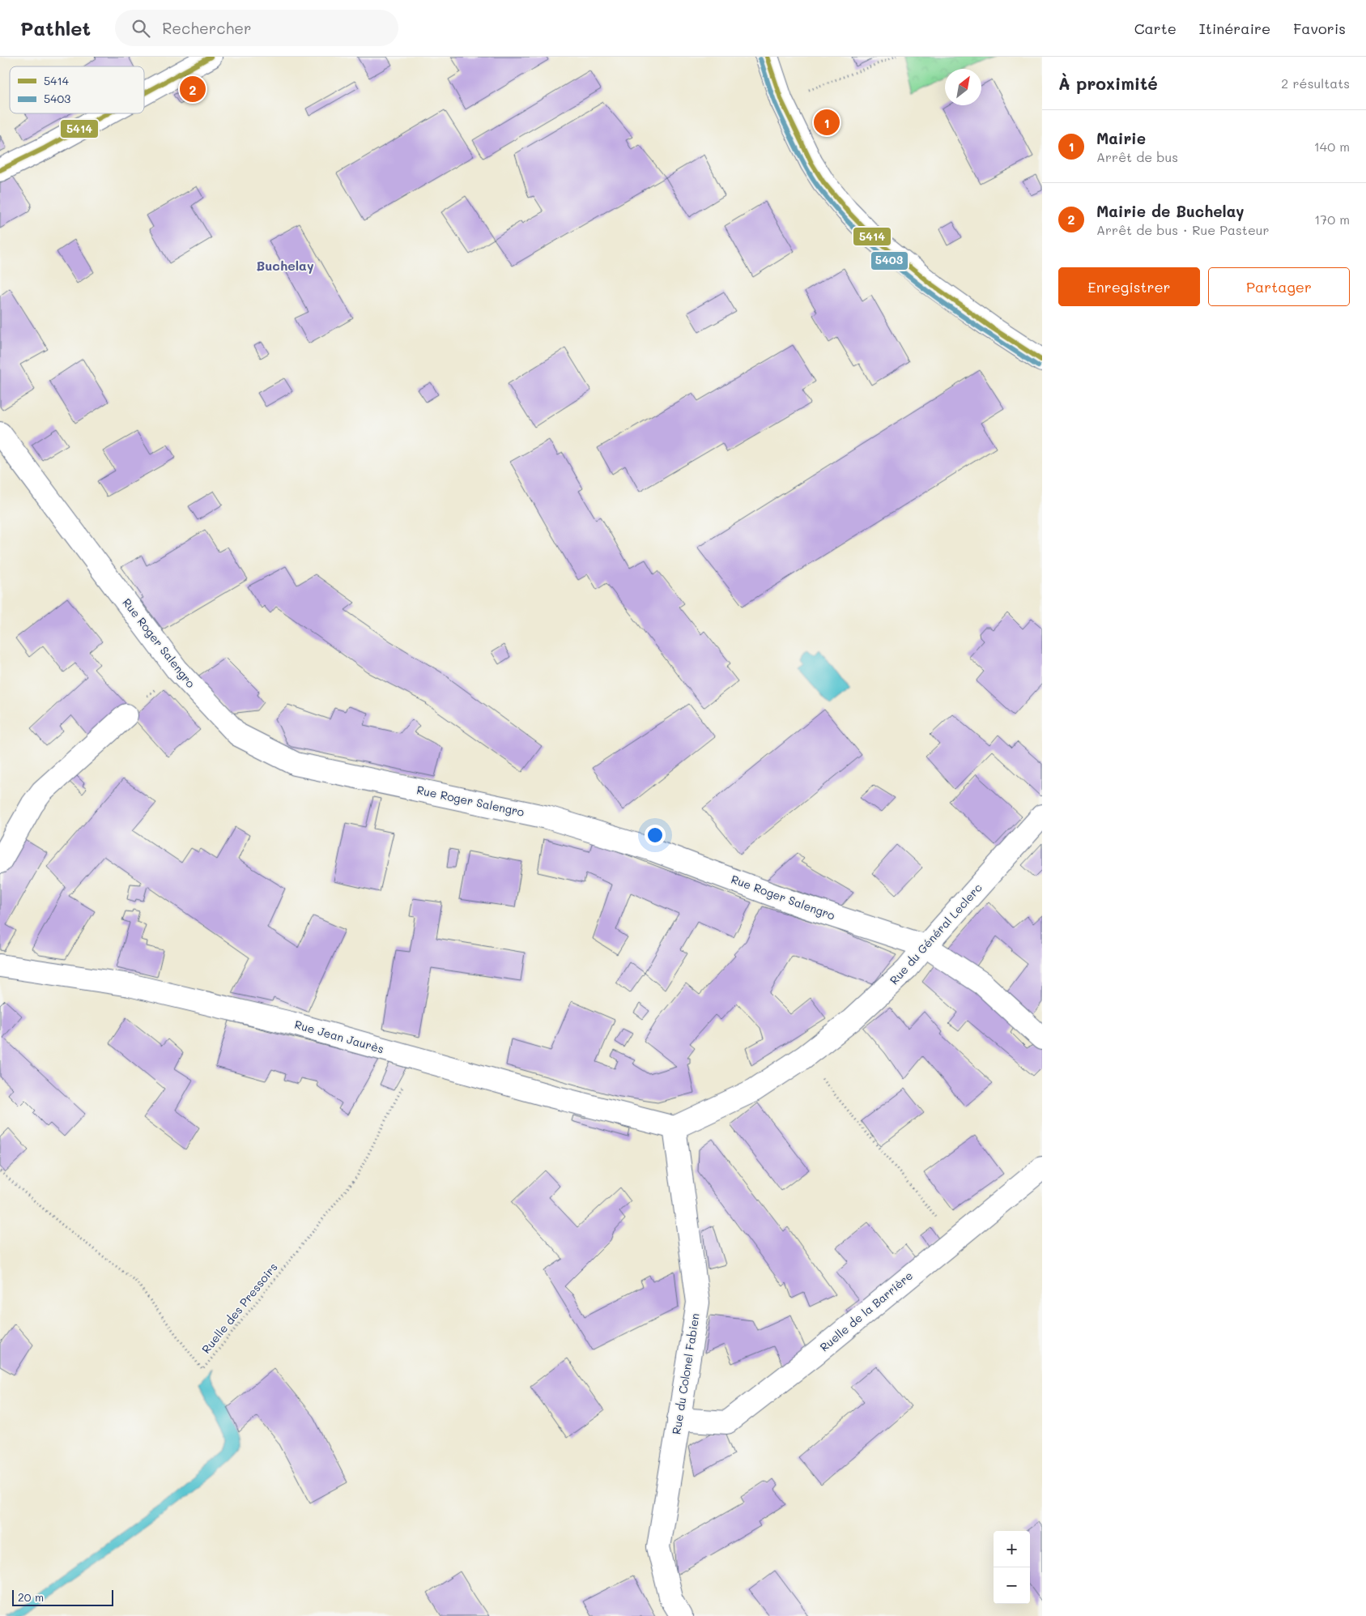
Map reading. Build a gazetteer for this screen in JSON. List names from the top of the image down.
{
  "streets": {
    "street": [
      "Rue Roger Salengro",
      "Rue du Général Leclerc",
      "Rue Jean Jaurès",
      "Ruelle de la Barrière",
      "Rue du Colonel Fabien"
    ],
    "path": ["Ruelle des Pressoirs"]
  },
  "crossings": [
    ["Rue Roger Salengro", "Rue du Général Leclerc"],
    ["Rue du Général Leclerc", "Rue Jean Jaurès"],
    ["Rue du Général Leclerc", "Rue du Colonel Fabien"],
    ["Rue Jean Jaurès", "Ruelle des Pressoirs"],
    ["Rue Jean Jaurès", "Rue du Colonel Fabien"],
    ["Ruelle de la Barrière", "Rue du Colonel Fabien"]
  ],
  "districts": ["Buchelay"],
  "lines": ["transit line 5414", "transit line 5403"],
  "legend": ["5414", "5403"],
  "scale_bar": "20 m",
  "north": "top right",
  "page": {
    "header": "Pathlet",
    "search": "Rechercher",
    "nav": ["Carte", "Itinéraire", "Favoris"],
    "heading": ["À proximité", "2 résultats"],
    "pins": ["2", "1"],
    "list": [
      {
        "mark": "1",
        "name": "Mairie",
        "note": "Arrêt de bus",
        "value": "140 m"
      },
      {
        "mark": "2",
        "name": "Mairie de Buchelay",
        "note": "Arrêt de bus · Rue Pasteur",
        "value": "170 m"
      }
    ],
    "buttons": ["Enregistrer", "Partager"],
    "map_buttons": ["+", "−"],
    "scale": "20 m"
  }
}
